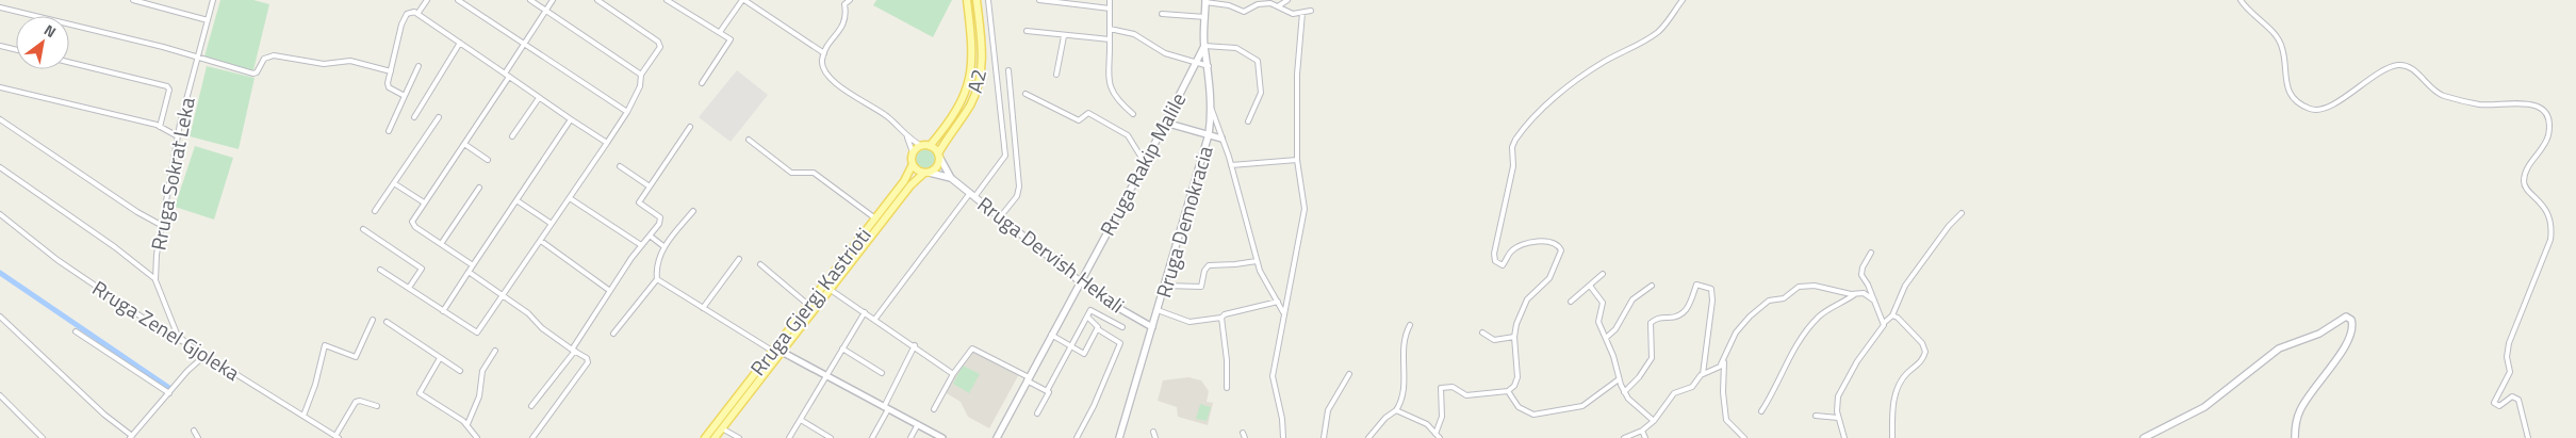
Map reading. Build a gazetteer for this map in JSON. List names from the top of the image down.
{
  "streets": {
    "main road": [
      "A2",
      "Rruga Rakip Malile",
      "Rruga Demokracia",
      "Rruga Dervish Hekali",
      "Rruga Gjergj Kastrioti"
    ],
    "street": ["Rruga Sokrat Leka", "Rruga Zenel Gjoleka"]
  },
  "crossings": [
    ["A2", "Rruga Dervish Hekali"],
    ["A2", "Rruga Gjergj Kastrioti"],
    ["Rruga Rakip Malile", "Rruga Demokracia"],
    ["Rruga Rakip Malile", "Rruga Dervish Hekali"],
    ["Rruga Sokrat Leka", "Rruga Zenel Gjoleka"],
    ["Rruga Demokracia", "Rruga Dervish Hekali"],
    ["Rruga Dervish Hekali", "Rruga Gjergj Kastrioti"]
  ],
  "north": "top right"
}
